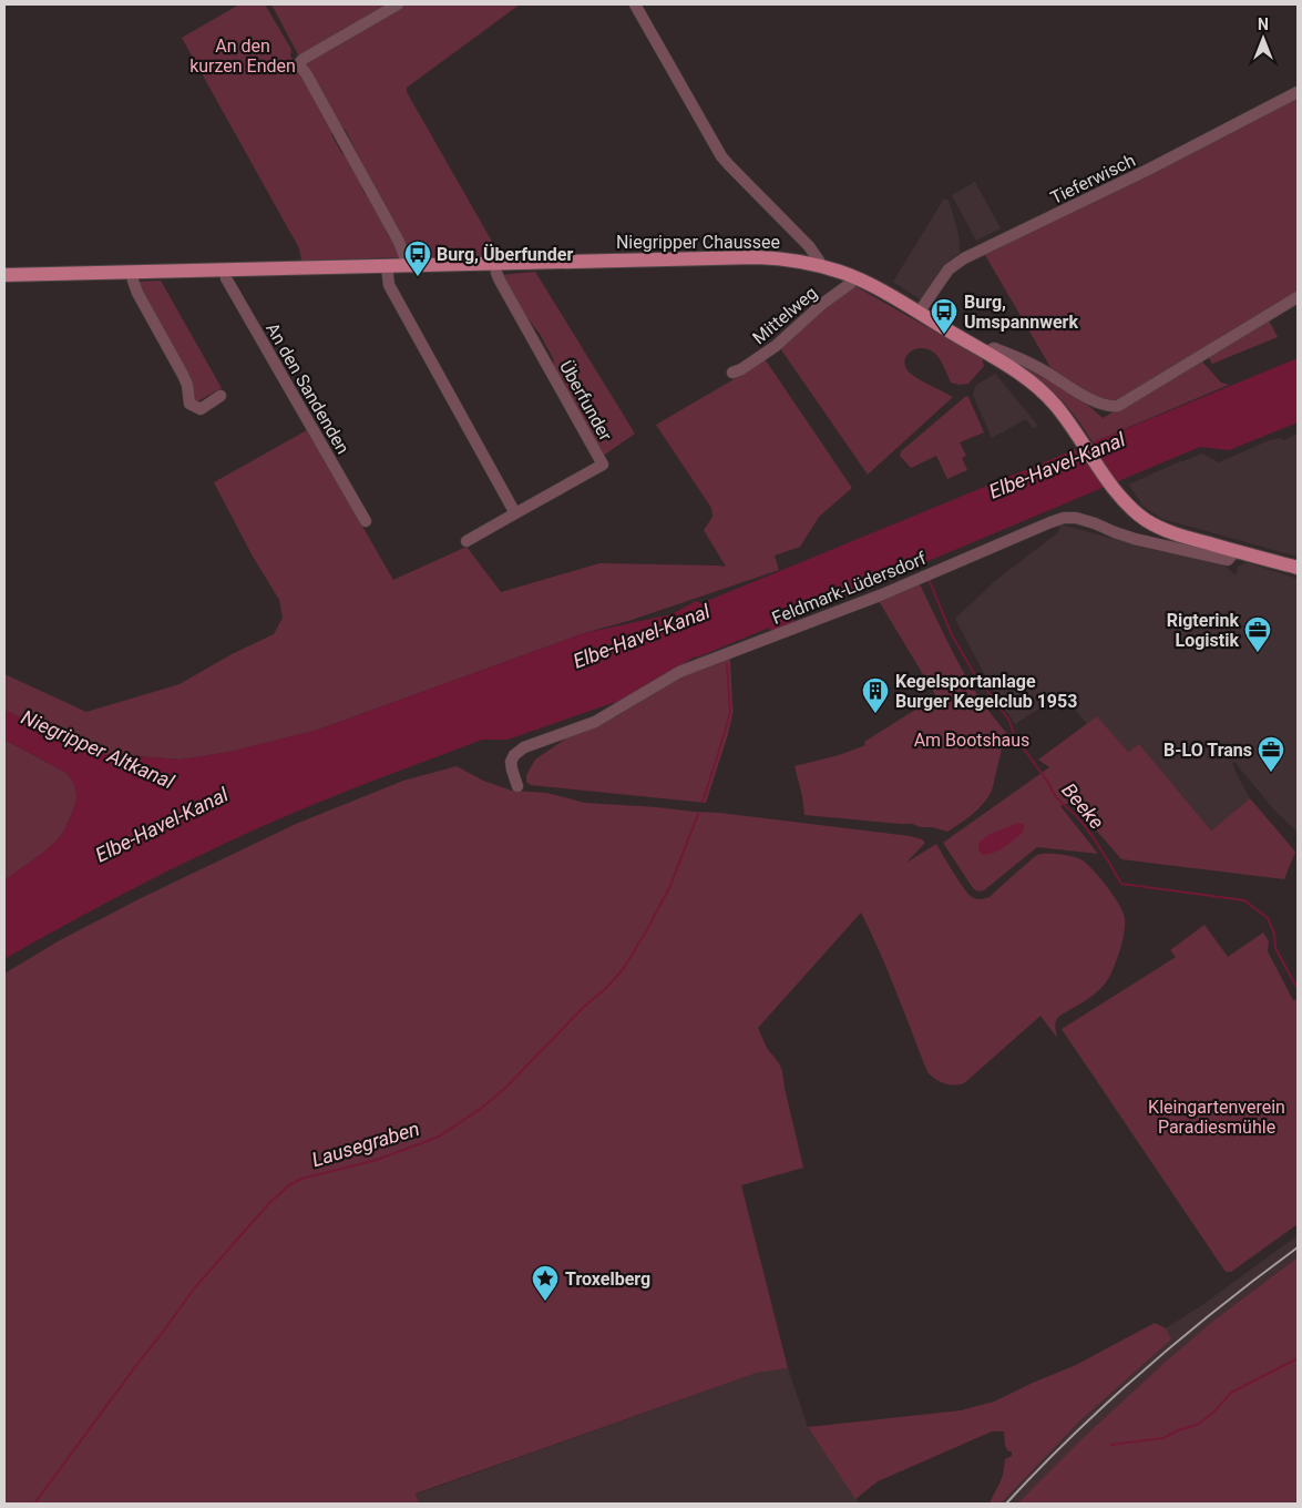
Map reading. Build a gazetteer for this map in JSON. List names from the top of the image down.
{
  "streets": {
    "main road": ["Niegripper Chaussee"],
    "street": [
      "Tieferwisch",
      "Mittelweg",
      "An den Sandenden",
      "Überfunder",
      "Feldmark-Lüdersdorf"
    ]
  },
  "crossings": [
    ["Tieferwisch", "Niegripper Chaussee"],
    ["Niegripper Chaussee", "Mittelweg"],
    ["Niegripper Chaussee", "An den Sandenden"],
    ["Niegripper Chaussee", "Überfunder"],
    ["Niegripper Chaussee", "Feldmark-Lüdersdorf"]
  ],
  "water": [
    "Elbe-Havel-Kanal",
    "Niegripper Altkanal",
    "Beeke",
    "Lausegraben"
  ],
  "parks": ["An den kurzen Enden", "Am Bootshaus", "Kleingartenverein Paradiesmühle"],
  "places": {
    "bus stop": ["Burg, Überfunder", "Burg, Umspannwerk"],
    "office": ["Rigterink Logistik", "B-LO Trans"],
    "building": ["Kegelsportanlage Burger Kegelclub 1953"],
    "place": ["Troxelberg"]
  },
  "north": "top"
}
